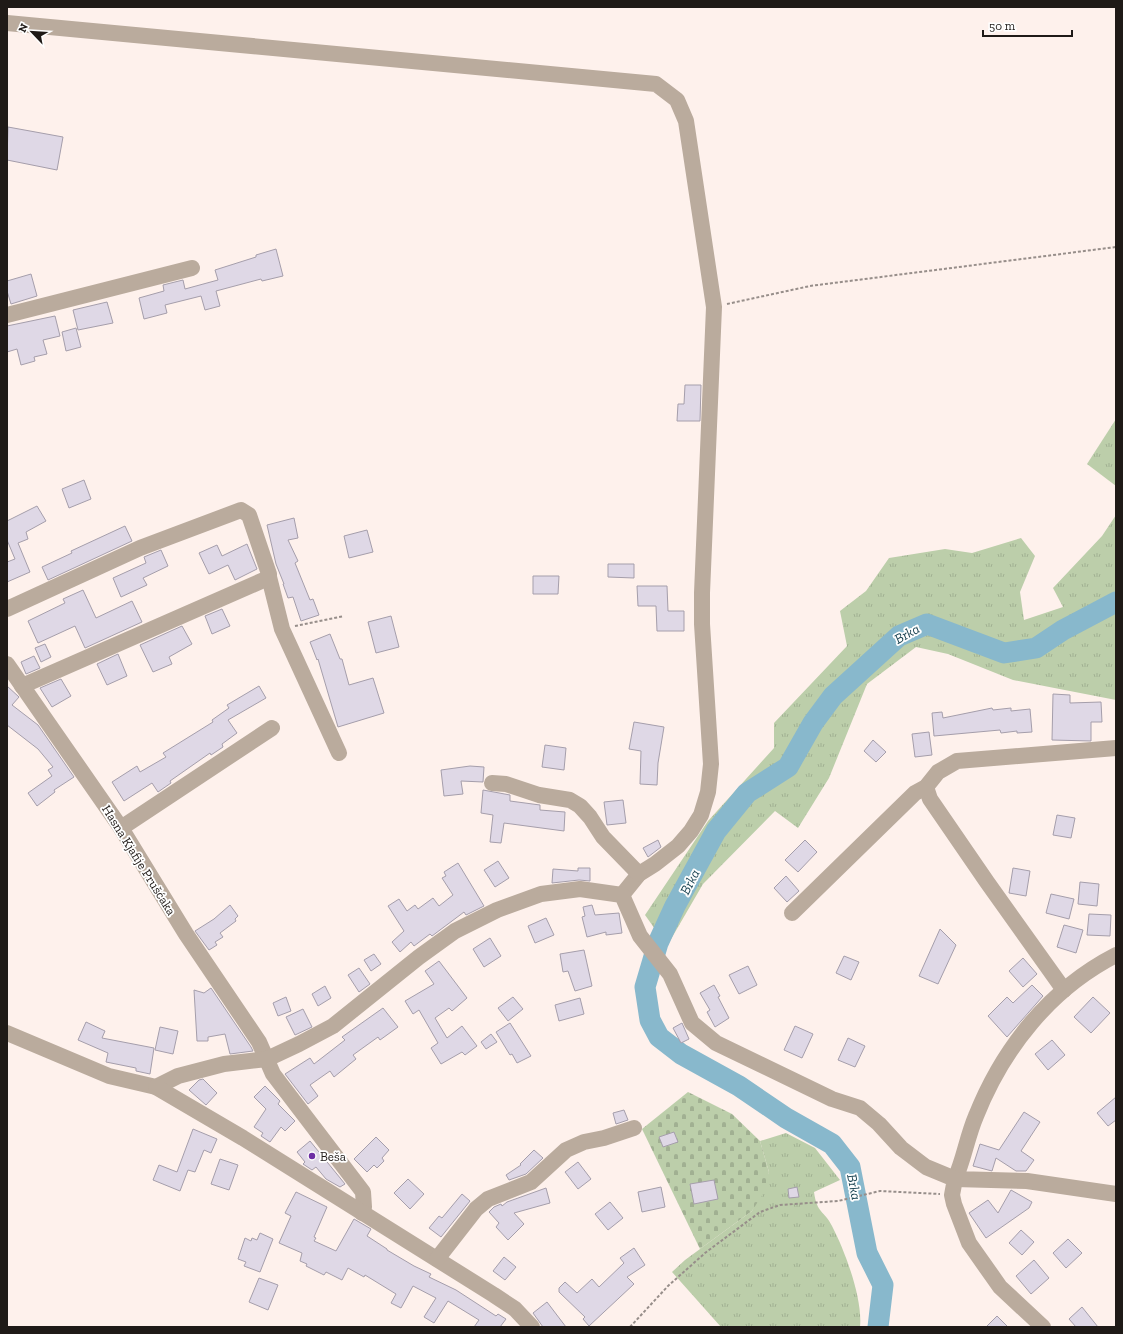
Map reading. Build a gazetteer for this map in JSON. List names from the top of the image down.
{
  "streets": {
    "street": ["Hasna Kjafije Prušćaka"]
  },
  "water": ["Brka"],
  "places": ["Beša"],
  "scale_bar": "50 m",
  "north": "top left"
}
